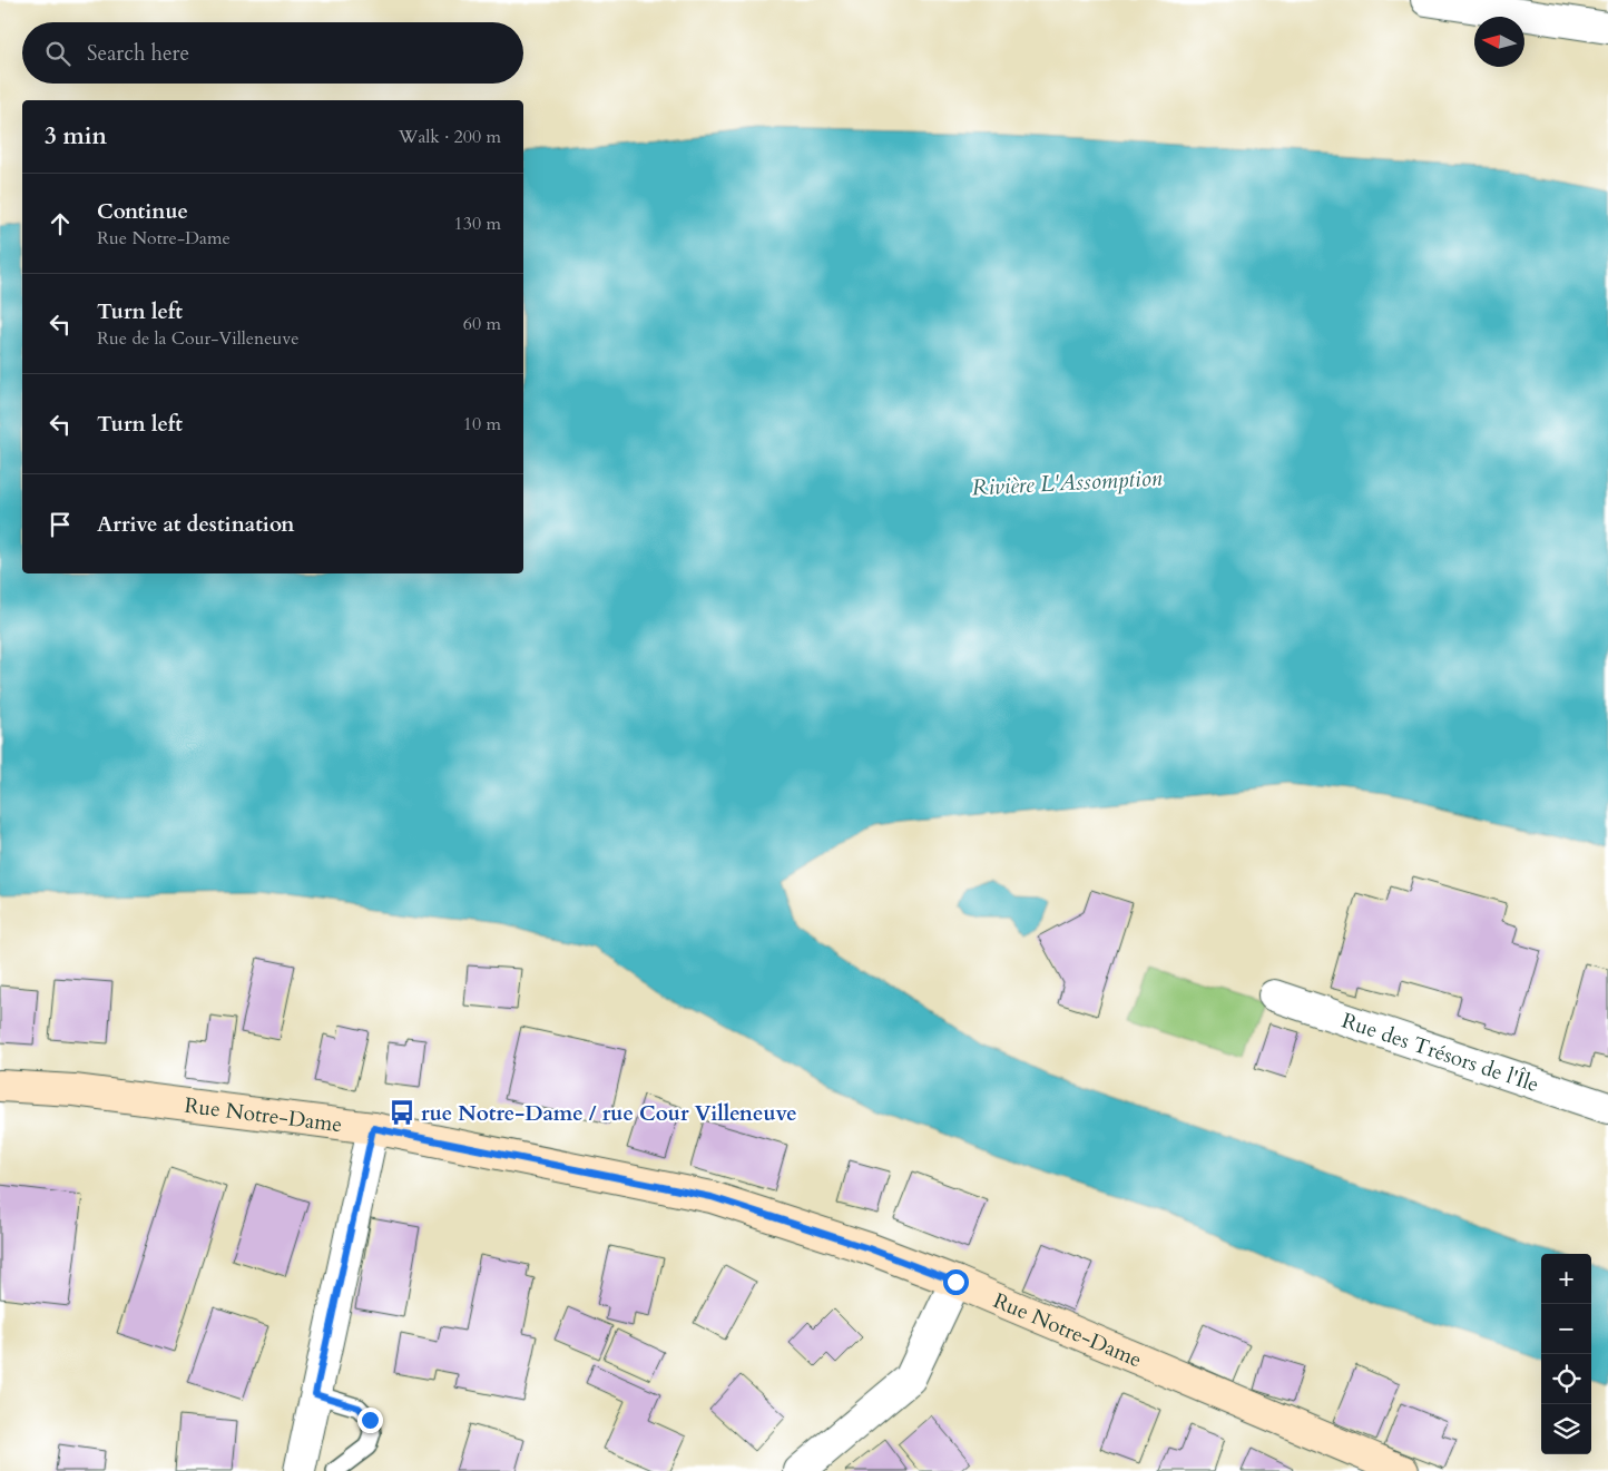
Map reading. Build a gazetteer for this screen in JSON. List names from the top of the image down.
{
  "streets": {
    "main road": ["Rue Notre-Dame"],
    "street": ["Rue des Trésors de l'Île"]
  },
  "water": ["Rivière L'Assomption"],
  "places": {
    "bus stop": ["rue Notre-Dame / rue Cour Villeneuve"]
  },
  "north": "left",
  "page": {
    "search": "Search here",
    "heading": ["3 min", "Walk · 200 m"],
    "list": [
      ["Continue", "Rue Notre-Dame", "130 m"],
      ["Turn left", "Rue de la Cour-Villeneuve", "60 m"],
      ["Turn left", "10 m"],
      "Arrive at destination"
    ],
    "map_buttons": ["+", "−"]
  }
}
